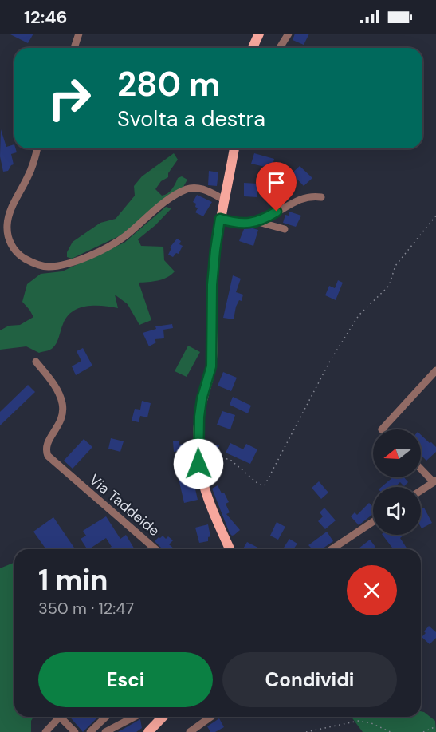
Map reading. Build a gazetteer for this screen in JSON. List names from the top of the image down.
{
  "streets": {
    "street": ["Via Taddeide"]
  },
  "north": "left",
  "page": {
    "status": "12:46",
    "turn": ["280 m", "Svolta a destra"],
    "heading": ["1 min", "350 m · 12:47"],
    "buttons": ["Esci", "Condividi"]
  }
}
